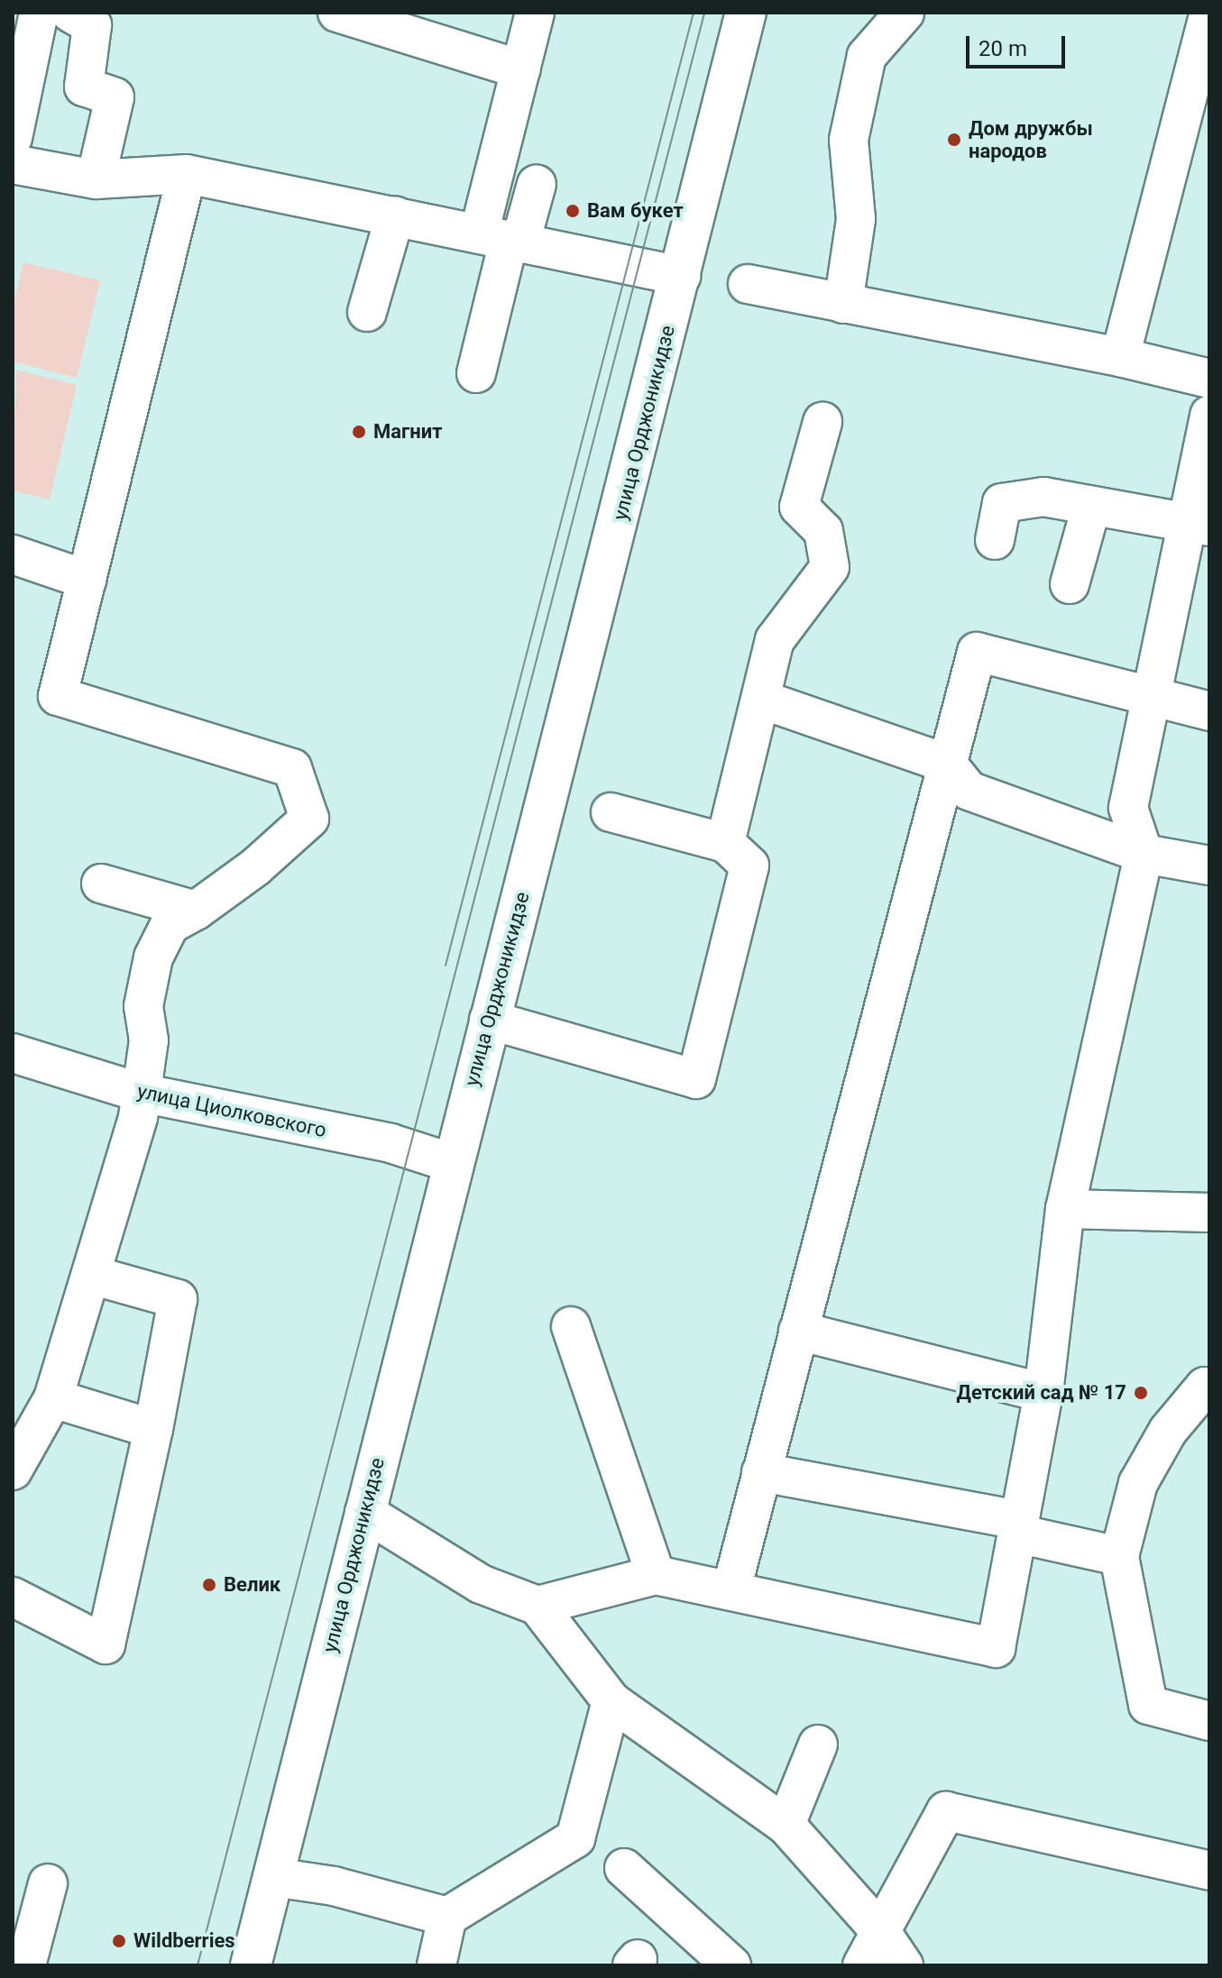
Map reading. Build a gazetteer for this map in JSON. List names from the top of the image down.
{
  "streets": {
    "main road": ["улица Орджоникидзе"],
    "street": ["улица Циолковского"]
  },
  "crossings": [
    ["улица Орджоникидзе", "улица Циолковского"]
  ],
  "places": [
    "Дом дружбы народов",
    "Вам букет",
    "Магнит",
    "Детский сад № 17",
    "Велик",
    "Wildberries"
  ],
  "scale_bar": "20 m"
}
